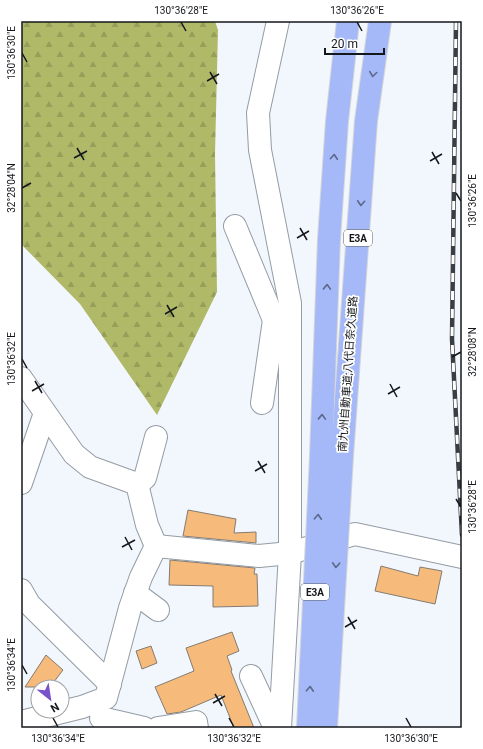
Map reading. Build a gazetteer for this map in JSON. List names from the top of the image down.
{
  "streets": {
    "highway": ["E3A", "南九州自動車道;八代日奈久道路"]
  },
  "scale_bar": "20 m",
  "north": "bottom right",
  "coordinates": [
    "130°36'28\"E",
    "130°36'26\"E",
    "130°36'30\"E",
    "32°28'04\"N",
    "32°28'08\"N",
    "130°36'32\"E",
    "130°36'34\"E"
  ]
}
